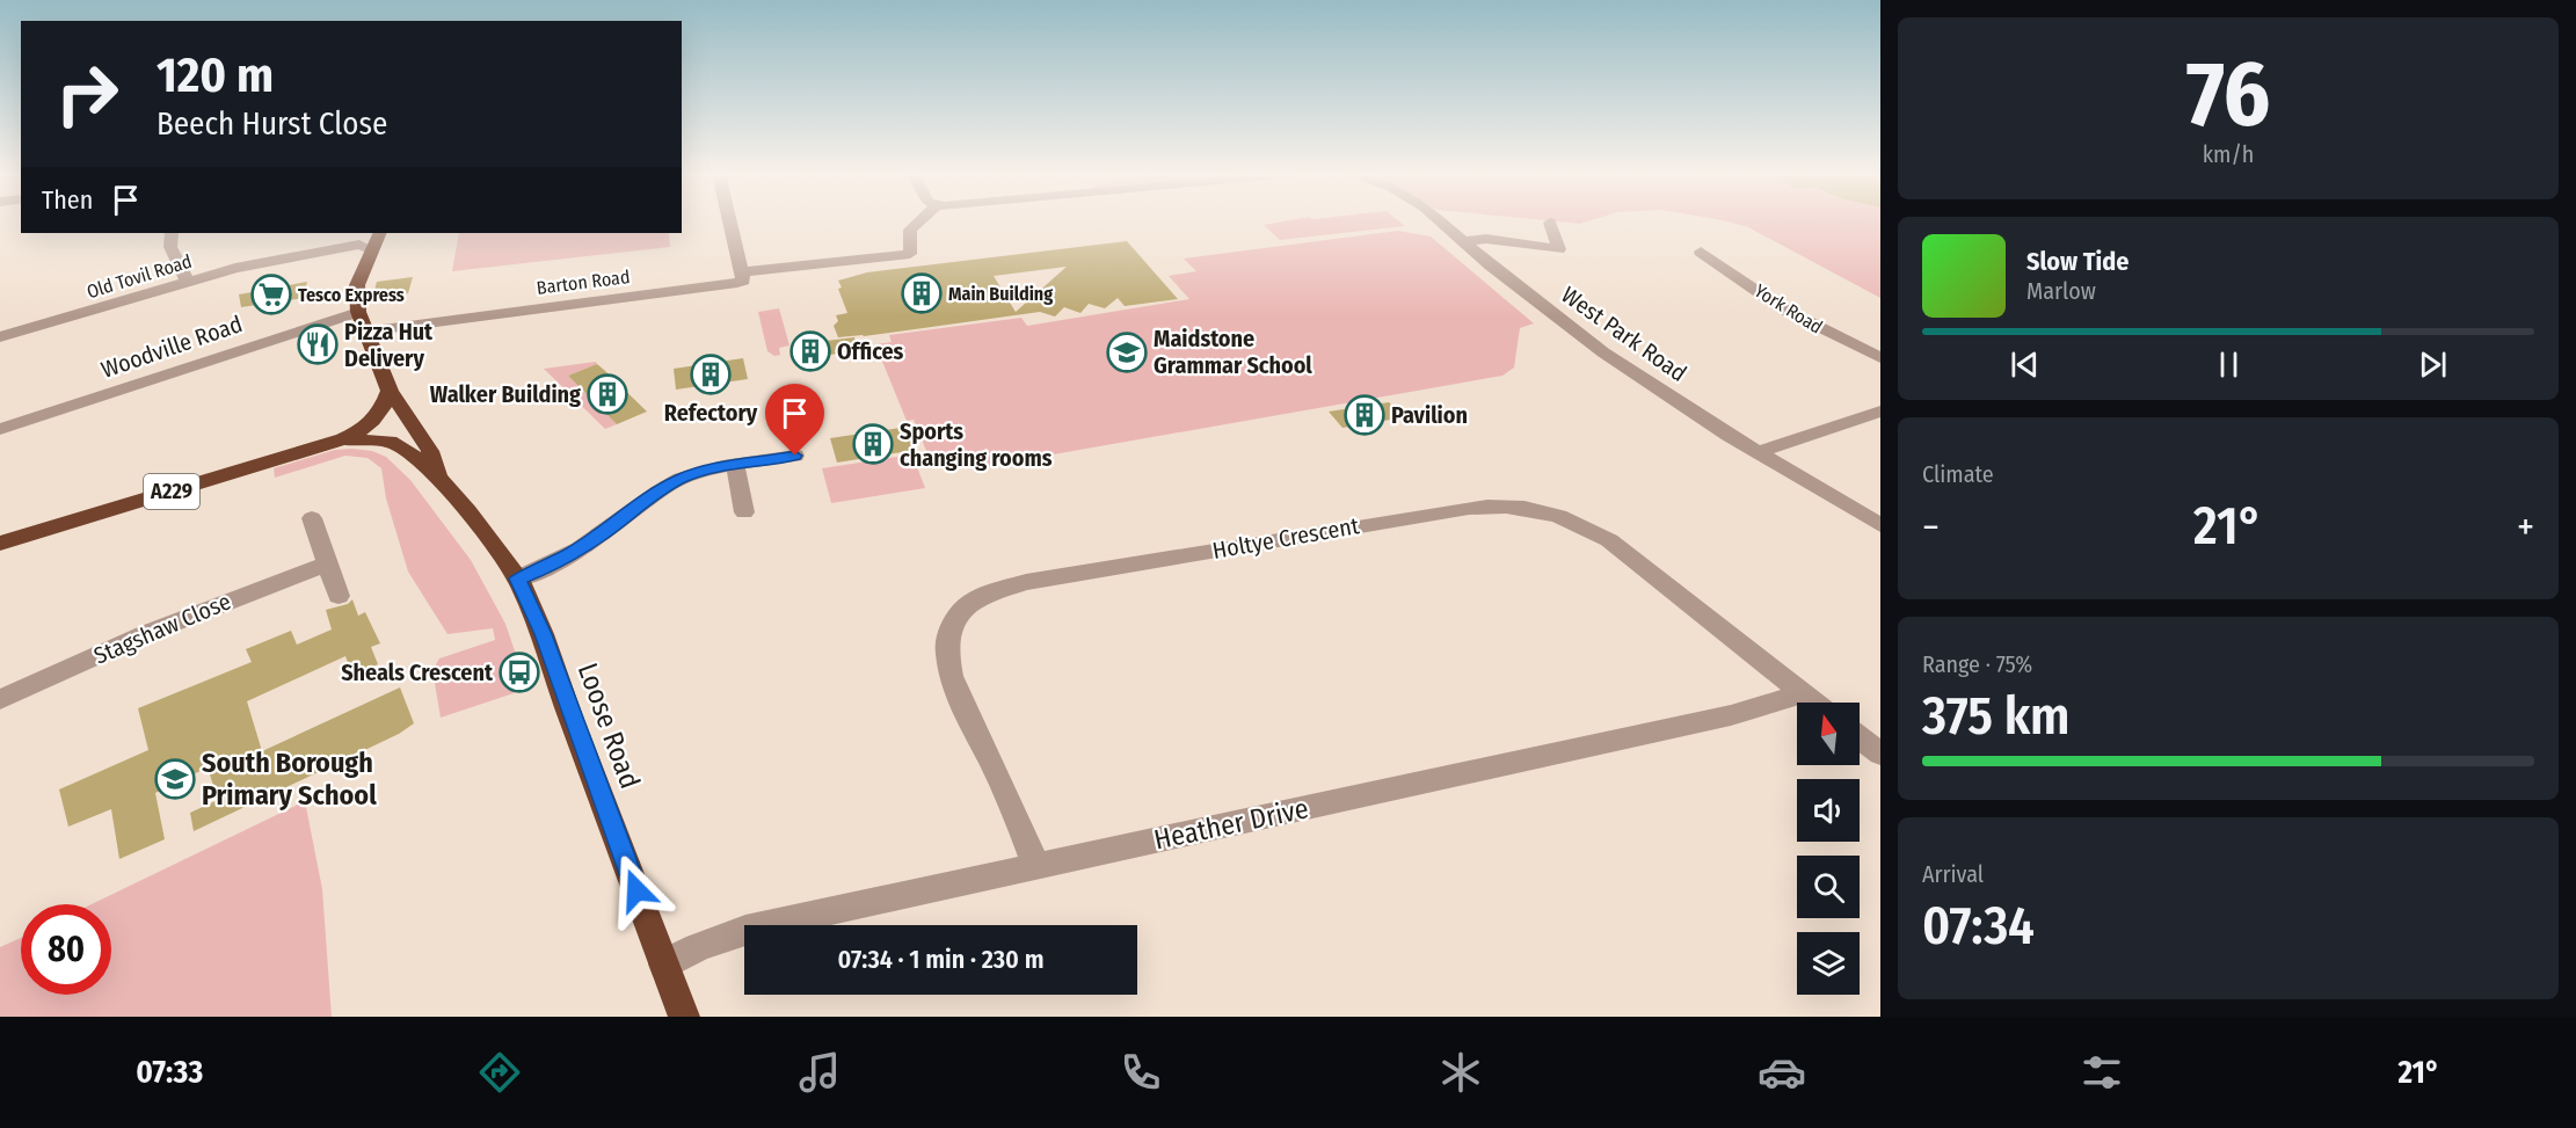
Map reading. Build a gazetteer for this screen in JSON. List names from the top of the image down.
{
  "streets": {
    "highway": ["A229", "Loose Road"],
    "street": [
      "Old Tovil Road",
      "Barton Road",
      "York Road",
      "West Park Road",
      "Woodville Road",
      "Holtye Crescent",
      "Stagshaw Close",
      "Heather Drive"
    ]
  },
  "crossings": [
    ["Old Tovil Road", "A229"],
    ["Old Tovil Road", "Loose Road"],
    ["Barton Road", "Loose Road"],
    ["Woodville Road", "Loose Road"],
    ["A229", "Loose Road"],
    ["Holtye Crescent", "Heather Drive"],
    ["Loose Road", "Heather Drive"]
  ],
  "places": {
    "building": [
      "Main Building",
      "Offices",
      "Refectory",
      "Walker Building",
      "Pavilion",
      "Sports changing rooms"
    ],
    "supermarket": ["Tesco Express"],
    "restaurant": ["Pizza Hut Delivery"],
    "school or university": ["Maidstone Grammar School", "South Borough Primary School"],
    "bus stop": ["Sheals Crescent"]
  },
  "north": "top",
  "page": {
    "tile": [
      ["76", "km/h"],
      "Climate",
      ["Range · 75%", "375 km"],
      ["Arrival", "07:34"]
    ],
    "turn": ["120 m", "Beech Hurst Close"],
    "then": "Then",
    "song": ["Slow Tide", "Marlow"],
    "heat": ["−", "21°", "+"],
    "limit": "80",
    "trip": "07:34 · 1 min · 230 m",
    "tabs": ["07:33", "21°"]
  }
}
